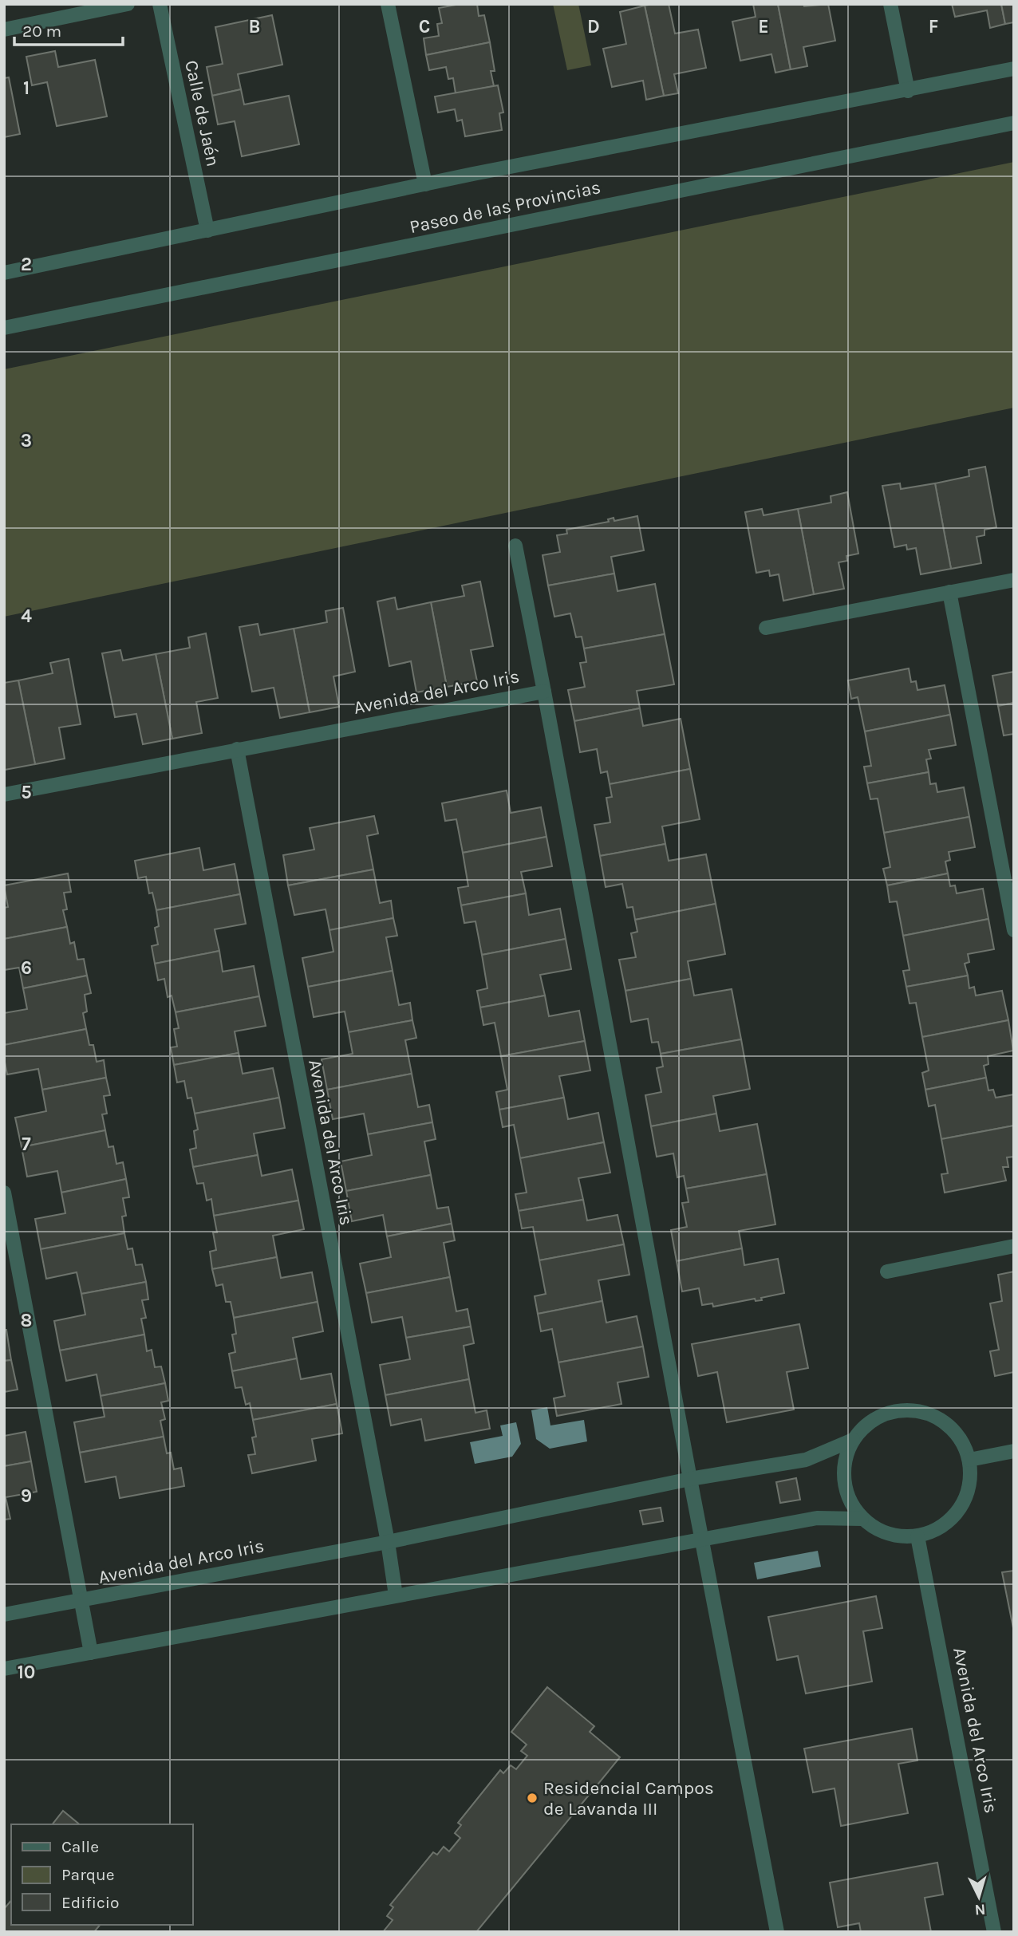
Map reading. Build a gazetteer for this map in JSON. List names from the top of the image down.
{
  "streets": {
    "street": ["Calle de Jaén", "Paseo de las Provincias", "Avenida del Arco Iris"]
  },
  "crossings": [
    ["Calle de Jaén", "Paseo de las Provincias"]
  ],
  "places": ["Residencial Campos de Lavanda III"],
  "legend": ["Calle", "Parque", "Edificio"],
  "scale_bar": "20 m",
  "north": "bottom",
  "grid": {
    "columns": [
      "B",
      "C",
      "D",
      "E",
      "F"
    ],
    "rows": [
      "1",
      "2",
      "3",
      "4",
      "5",
      "6",
      "7",
      "8",
      "9",
      "10"
    ]
  }
}
